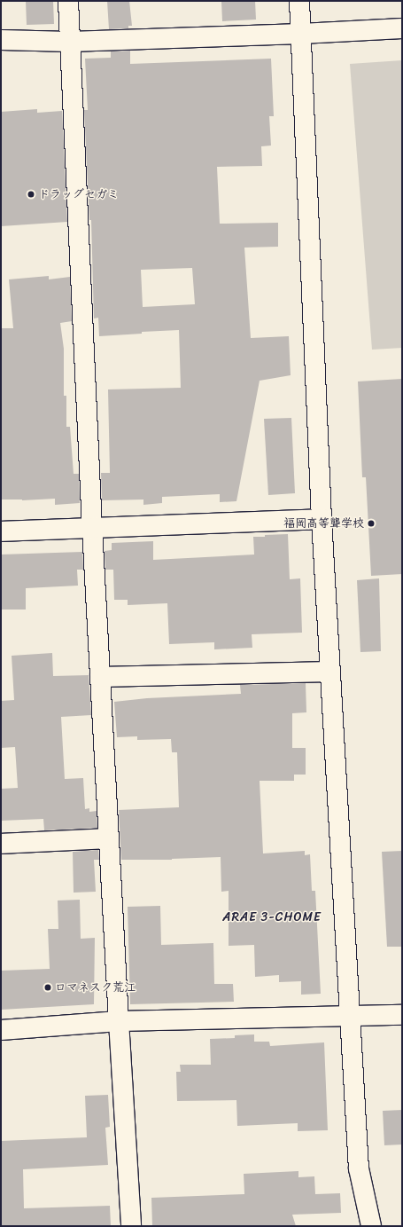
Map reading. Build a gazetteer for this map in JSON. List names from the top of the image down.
{
  "districts": ["ARAE 3-CHOME"],
  "places": ["ドラッグセガミ", "福岡高等聾学校", "ロマネスク荒江"]
}
